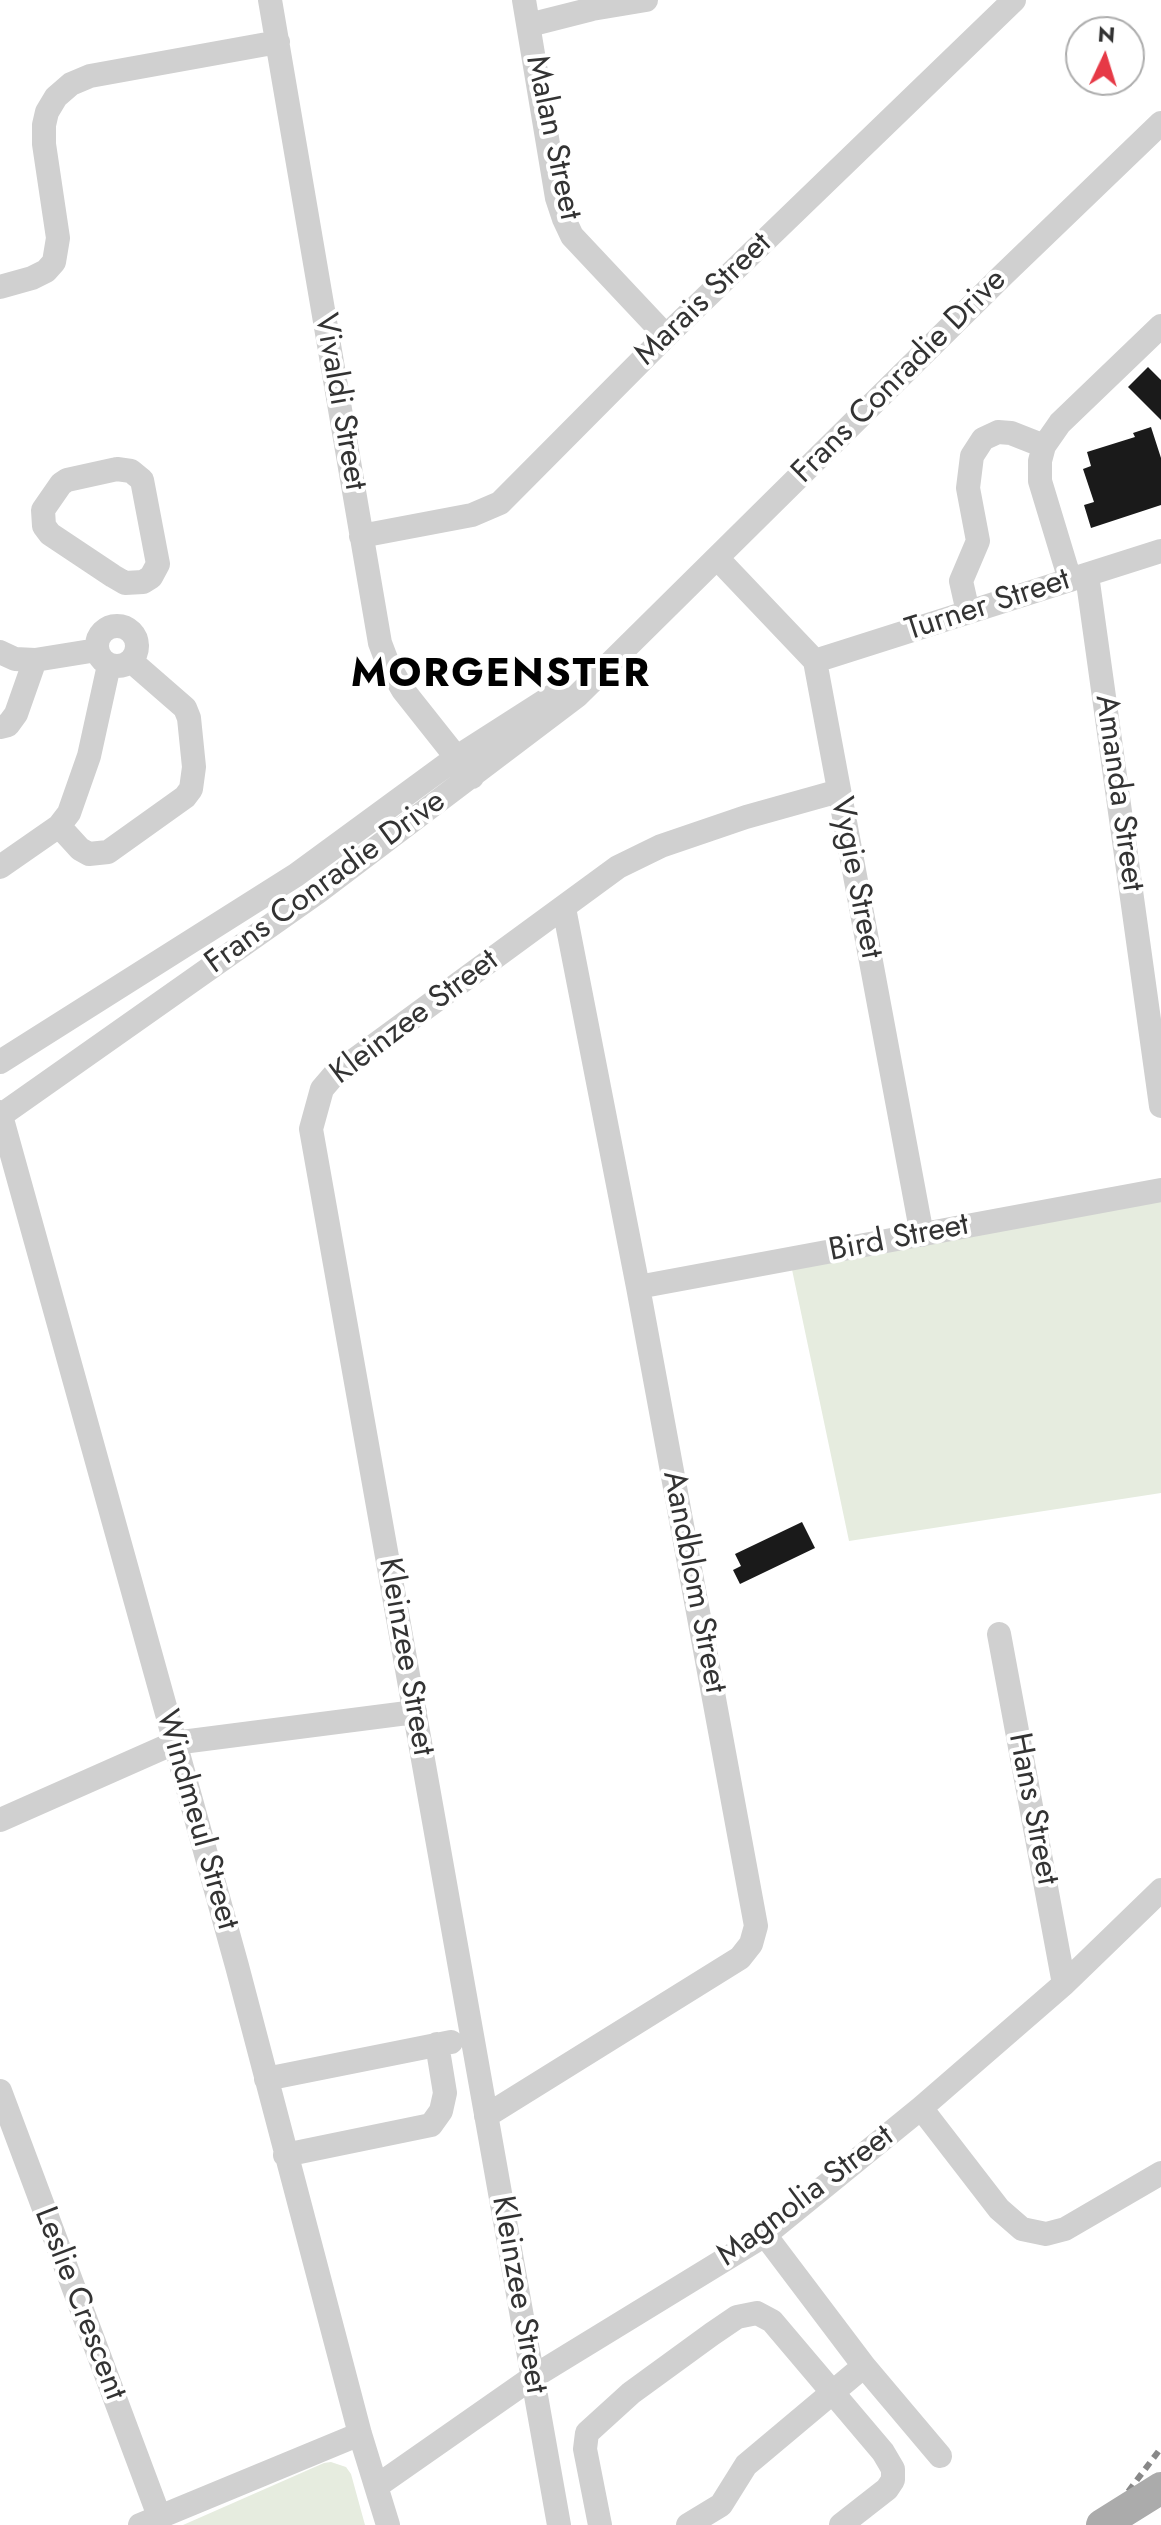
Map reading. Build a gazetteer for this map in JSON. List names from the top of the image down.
{
  "streets": {
    "street": [
      "Malan Street",
      "Marais Street",
      "Frans Conradie Drive",
      "Vivaldi Street",
      "Turner Street",
      "Amanda Street",
      "Vygie Street",
      "Kleinzee Street",
      "Bird Street",
      "Aandblom Street",
      "Hans Street",
      "Windmeul Street",
      "Magnolia Street",
      "Leslie Crescent"
    ]
  },
  "crossings": [
    ["Malan Street", "Marais Street"],
    ["Marais Street", "Vivaldi Street"],
    ["Frans Conradie Drive", "Vivaldi Street"],
    ["Frans Conradie Drive", "Windmeul Street"],
    ["Turner Street", "Amanda Street"],
    ["Turner Street", "Vygie Street"],
    ["Vygie Street", "Kleinzee Street"],
    ["Vygie Street", "Bird Street"],
    ["Kleinzee Street", "Aandblom Street"],
    ["Kleinzee Street", "Magnolia Street"],
    ["Bird Street", "Aandblom Street"],
    ["Hans Street", "Magnolia Street"],
    ["Windmeul Street", "Magnolia Street"]
  ],
  "districts": ["MORGENSTER"],
  "north": "top"
}
